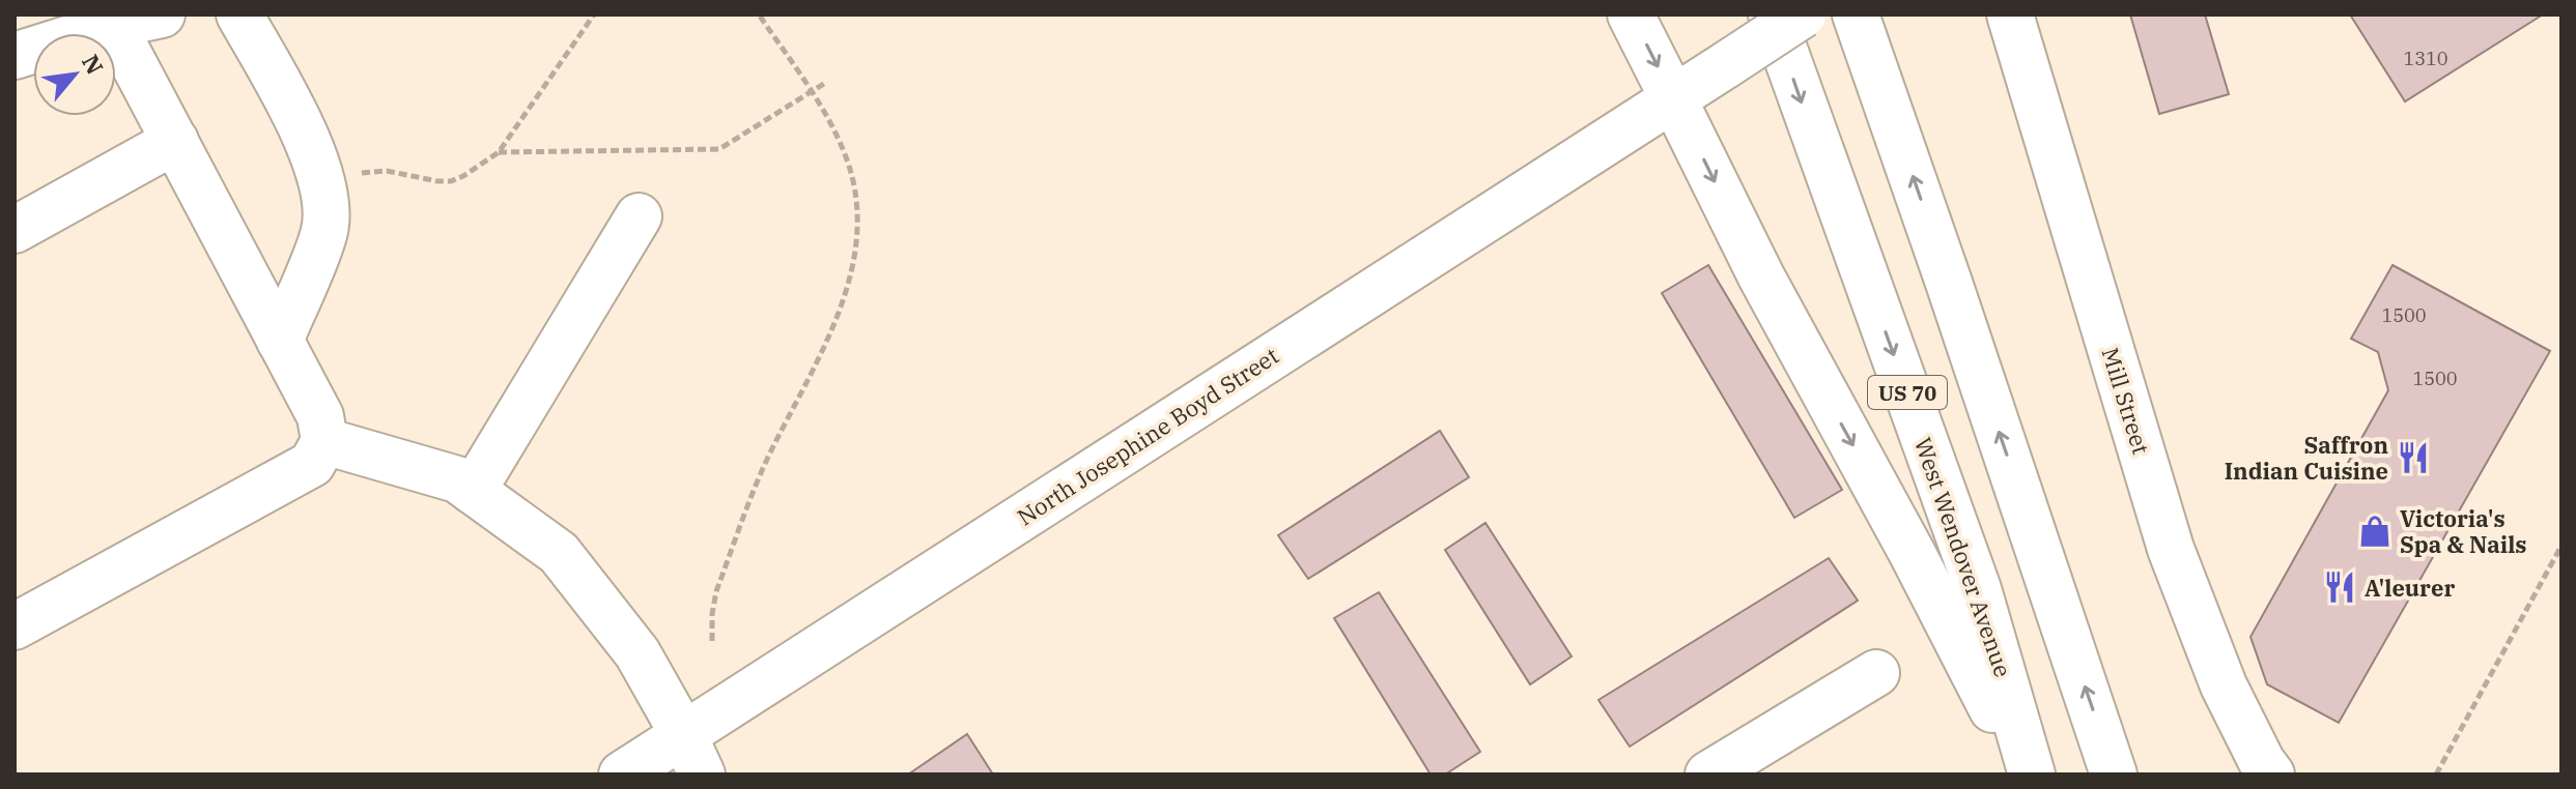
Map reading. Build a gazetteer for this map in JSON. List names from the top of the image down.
{
  "streets": {
    "main road": [
      "US 70",
      "Mill Street",
      "North Josephine Boyd Street",
      "West Wendover Avenue"
    ]
  },
  "places": {
    "restaurant": ["Saffron Indian Cuisine", "A'leurer"],
    "shop": ["Victoria's Spa & Nails"]
  },
  "house_numbers": ["1310", "1500", "1500"],
  "north": "top right"
}
